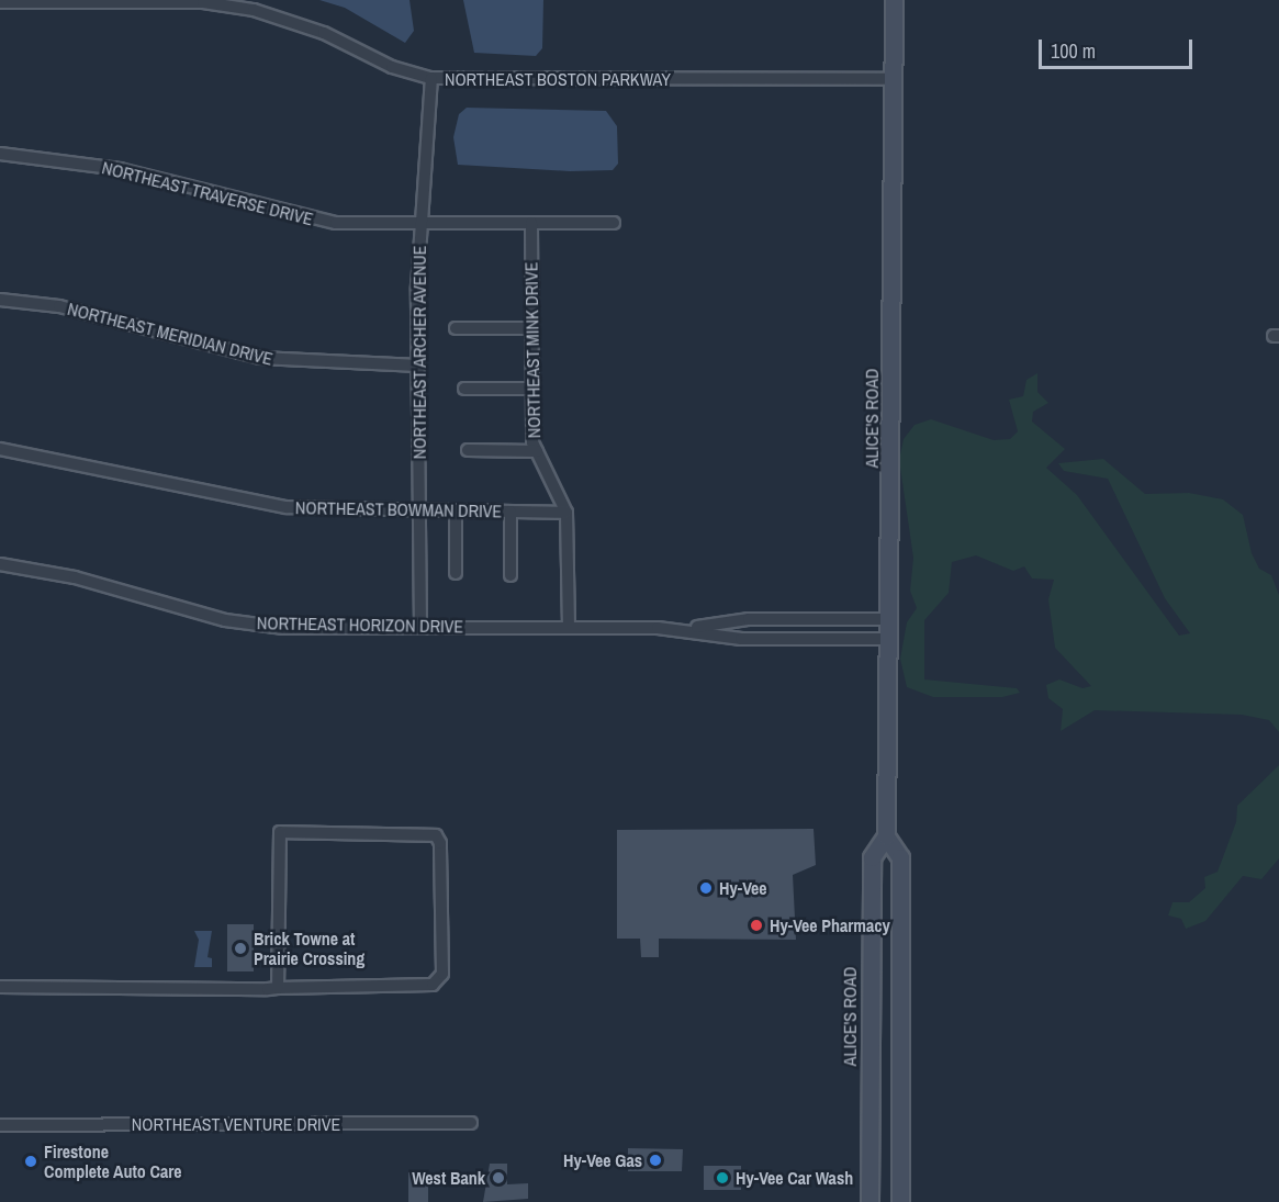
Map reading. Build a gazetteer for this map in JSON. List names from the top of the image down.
{
  "streets": {
    "main road": ["ALICE'S ROAD"],
    "street": [
      "NORTHEAST BOSTON PARKWAY",
      "NORTHEAST TRAVERSE DRIVE",
      "NORTHEAST MERIDIAN DRIVE",
      "NORTHEAST MINK DRIVE",
      "NORTHEAST ARCHER AVENUE",
      "NORTHEAST BOWMAN DRIVE",
      "NORTHEAST HORIZON DRIVE",
      "NORTHEAST VENTURE DRIVE"
    ]
  },
  "crossings": [
    ["NORTHEAST BOSTON PARKWAY", "NORTHEAST ARCHER AVENUE"],
    ["NORTHEAST BOSTON PARKWAY", "ALICE'S ROAD"],
    ["NORTHEAST TRAVERSE DRIVE", "NORTHEAST MINK DRIVE"],
    ["NORTHEAST TRAVERSE DRIVE", "NORTHEAST ARCHER AVENUE"],
    ["NORTHEAST MERIDIAN DRIVE", "NORTHEAST ARCHER AVENUE"],
    ["NORTHEAST MINK DRIVE", "NORTHEAST BOWMAN DRIVE"],
    ["NORTHEAST MINK DRIVE", "NORTHEAST HORIZON DRIVE"],
    ["NORTHEAST ARCHER AVENUE", "NORTHEAST BOWMAN DRIVE"],
    ["NORTHEAST ARCHER AVENUE", "NORTHEAST HORIZON DRIVE"],
    ["ALICE'S ROAD", "NORTHEAST HORIZON DRIVE"]
  ],
  "places": [
    "Hy-Vee",
    "Hy-Vee Pharmacy",
    "Brick Towne at Prairie Crossing",
    "Hy-Vee Gas",
    "Firestone Complete Auto Care",
    "West Bank",
    "Hy-Vee Car Wash"
  ],
  "scale_bar": "100 m"
}
